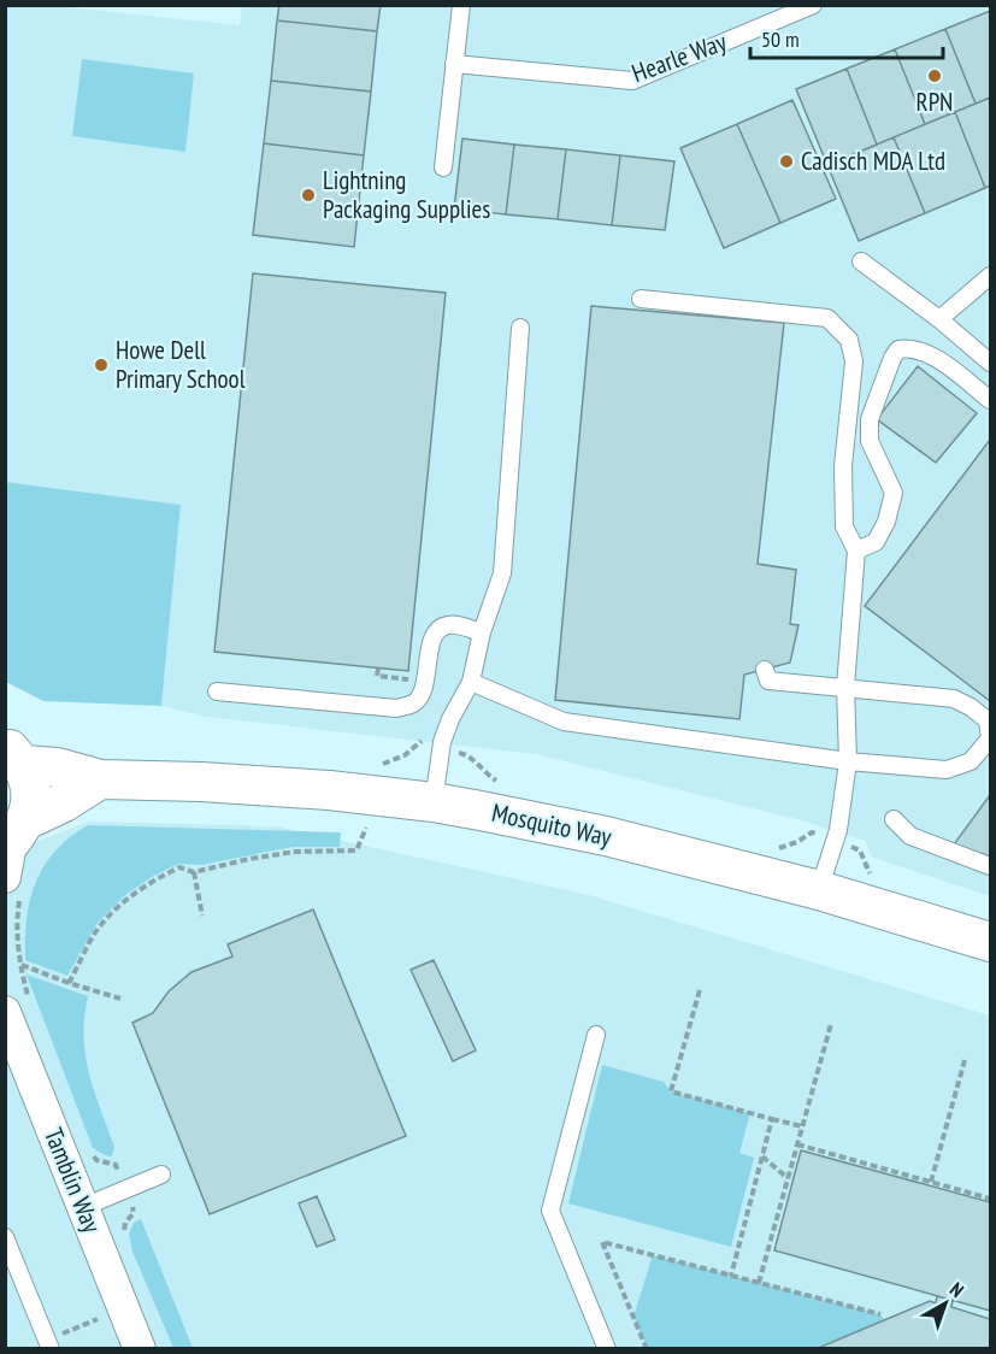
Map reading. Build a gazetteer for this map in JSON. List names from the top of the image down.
{
  "streets": {
    "street": ["Mosquito Way", "Tamblin Way"],
    "lane": ["Hearle Way"]
  },
  "places": [
    "RPN",
    "Cadisch MDA Ltd",
    "Lightning Packaging Supplies",
    "Howe Dell Primary School"
  ],
  "scale_bar": "50 m",
  "north": "top right"
}
